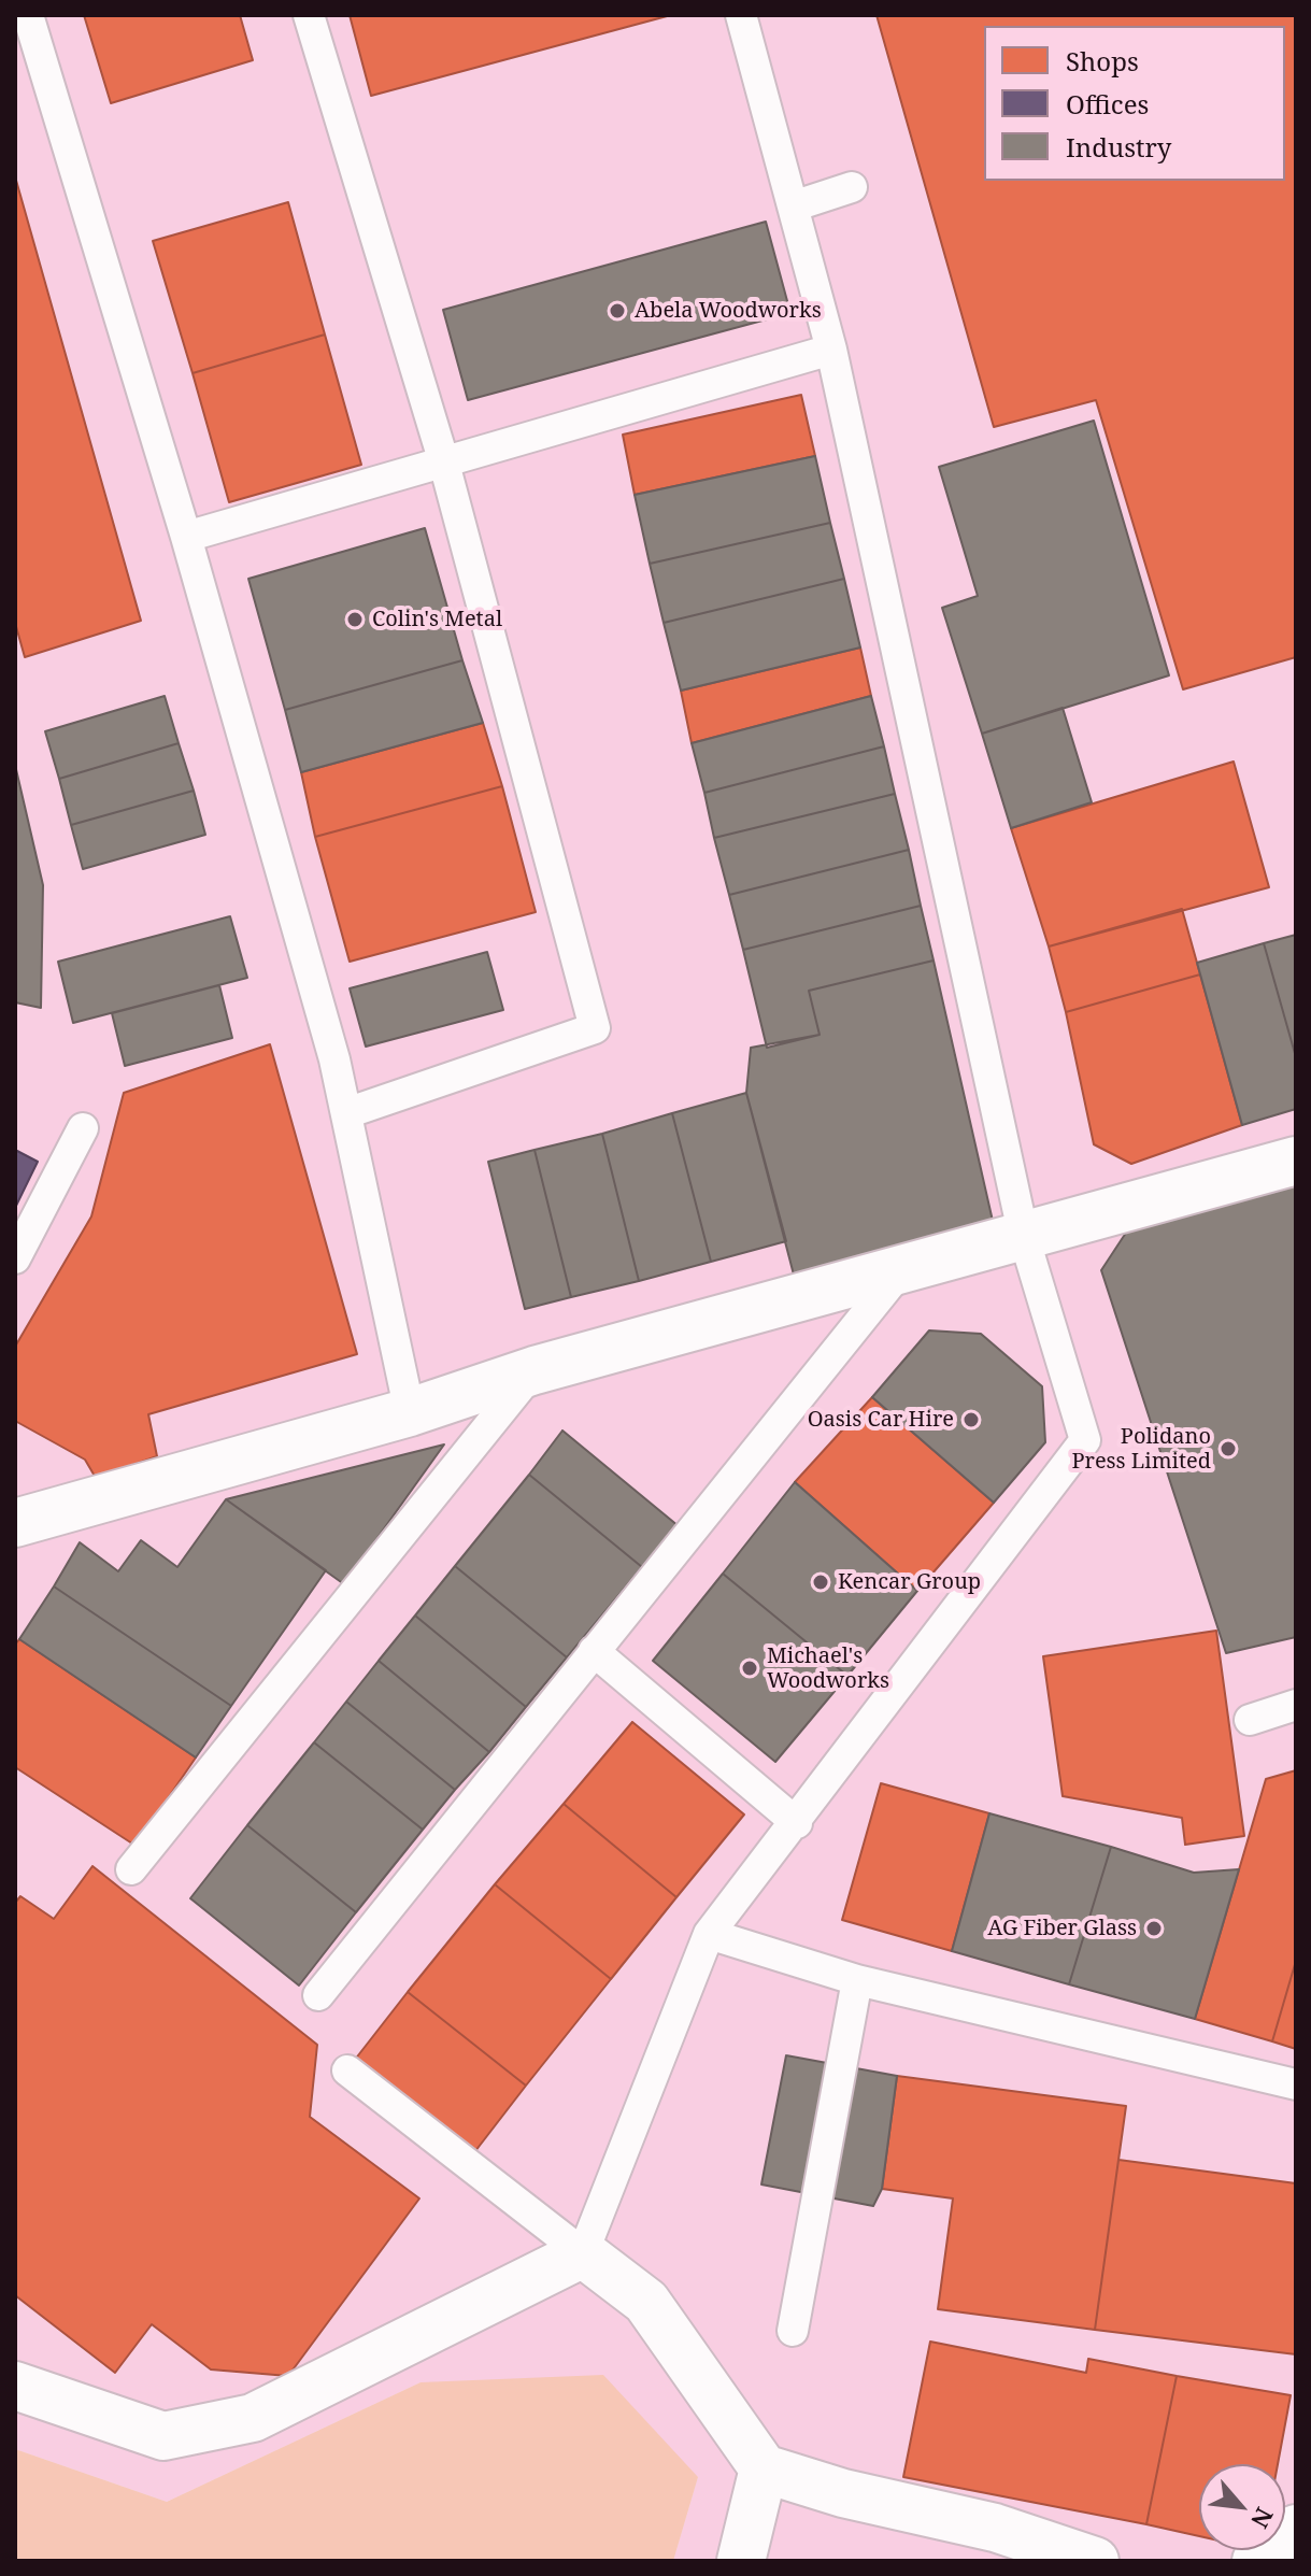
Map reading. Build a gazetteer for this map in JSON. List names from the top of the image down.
{
  "places": [
    "Abela Woodworks",
    "Colin's Metal",
    "Oasis Car Hire",
    "Polidano Press Limited",
    "Kencar Group",
    "Michael's Woodworks",
    "AG Fiber Glass"
  ],
  "legend": ["Shops", "Offices", "Industry"],
  "north": "bottom right"
}
